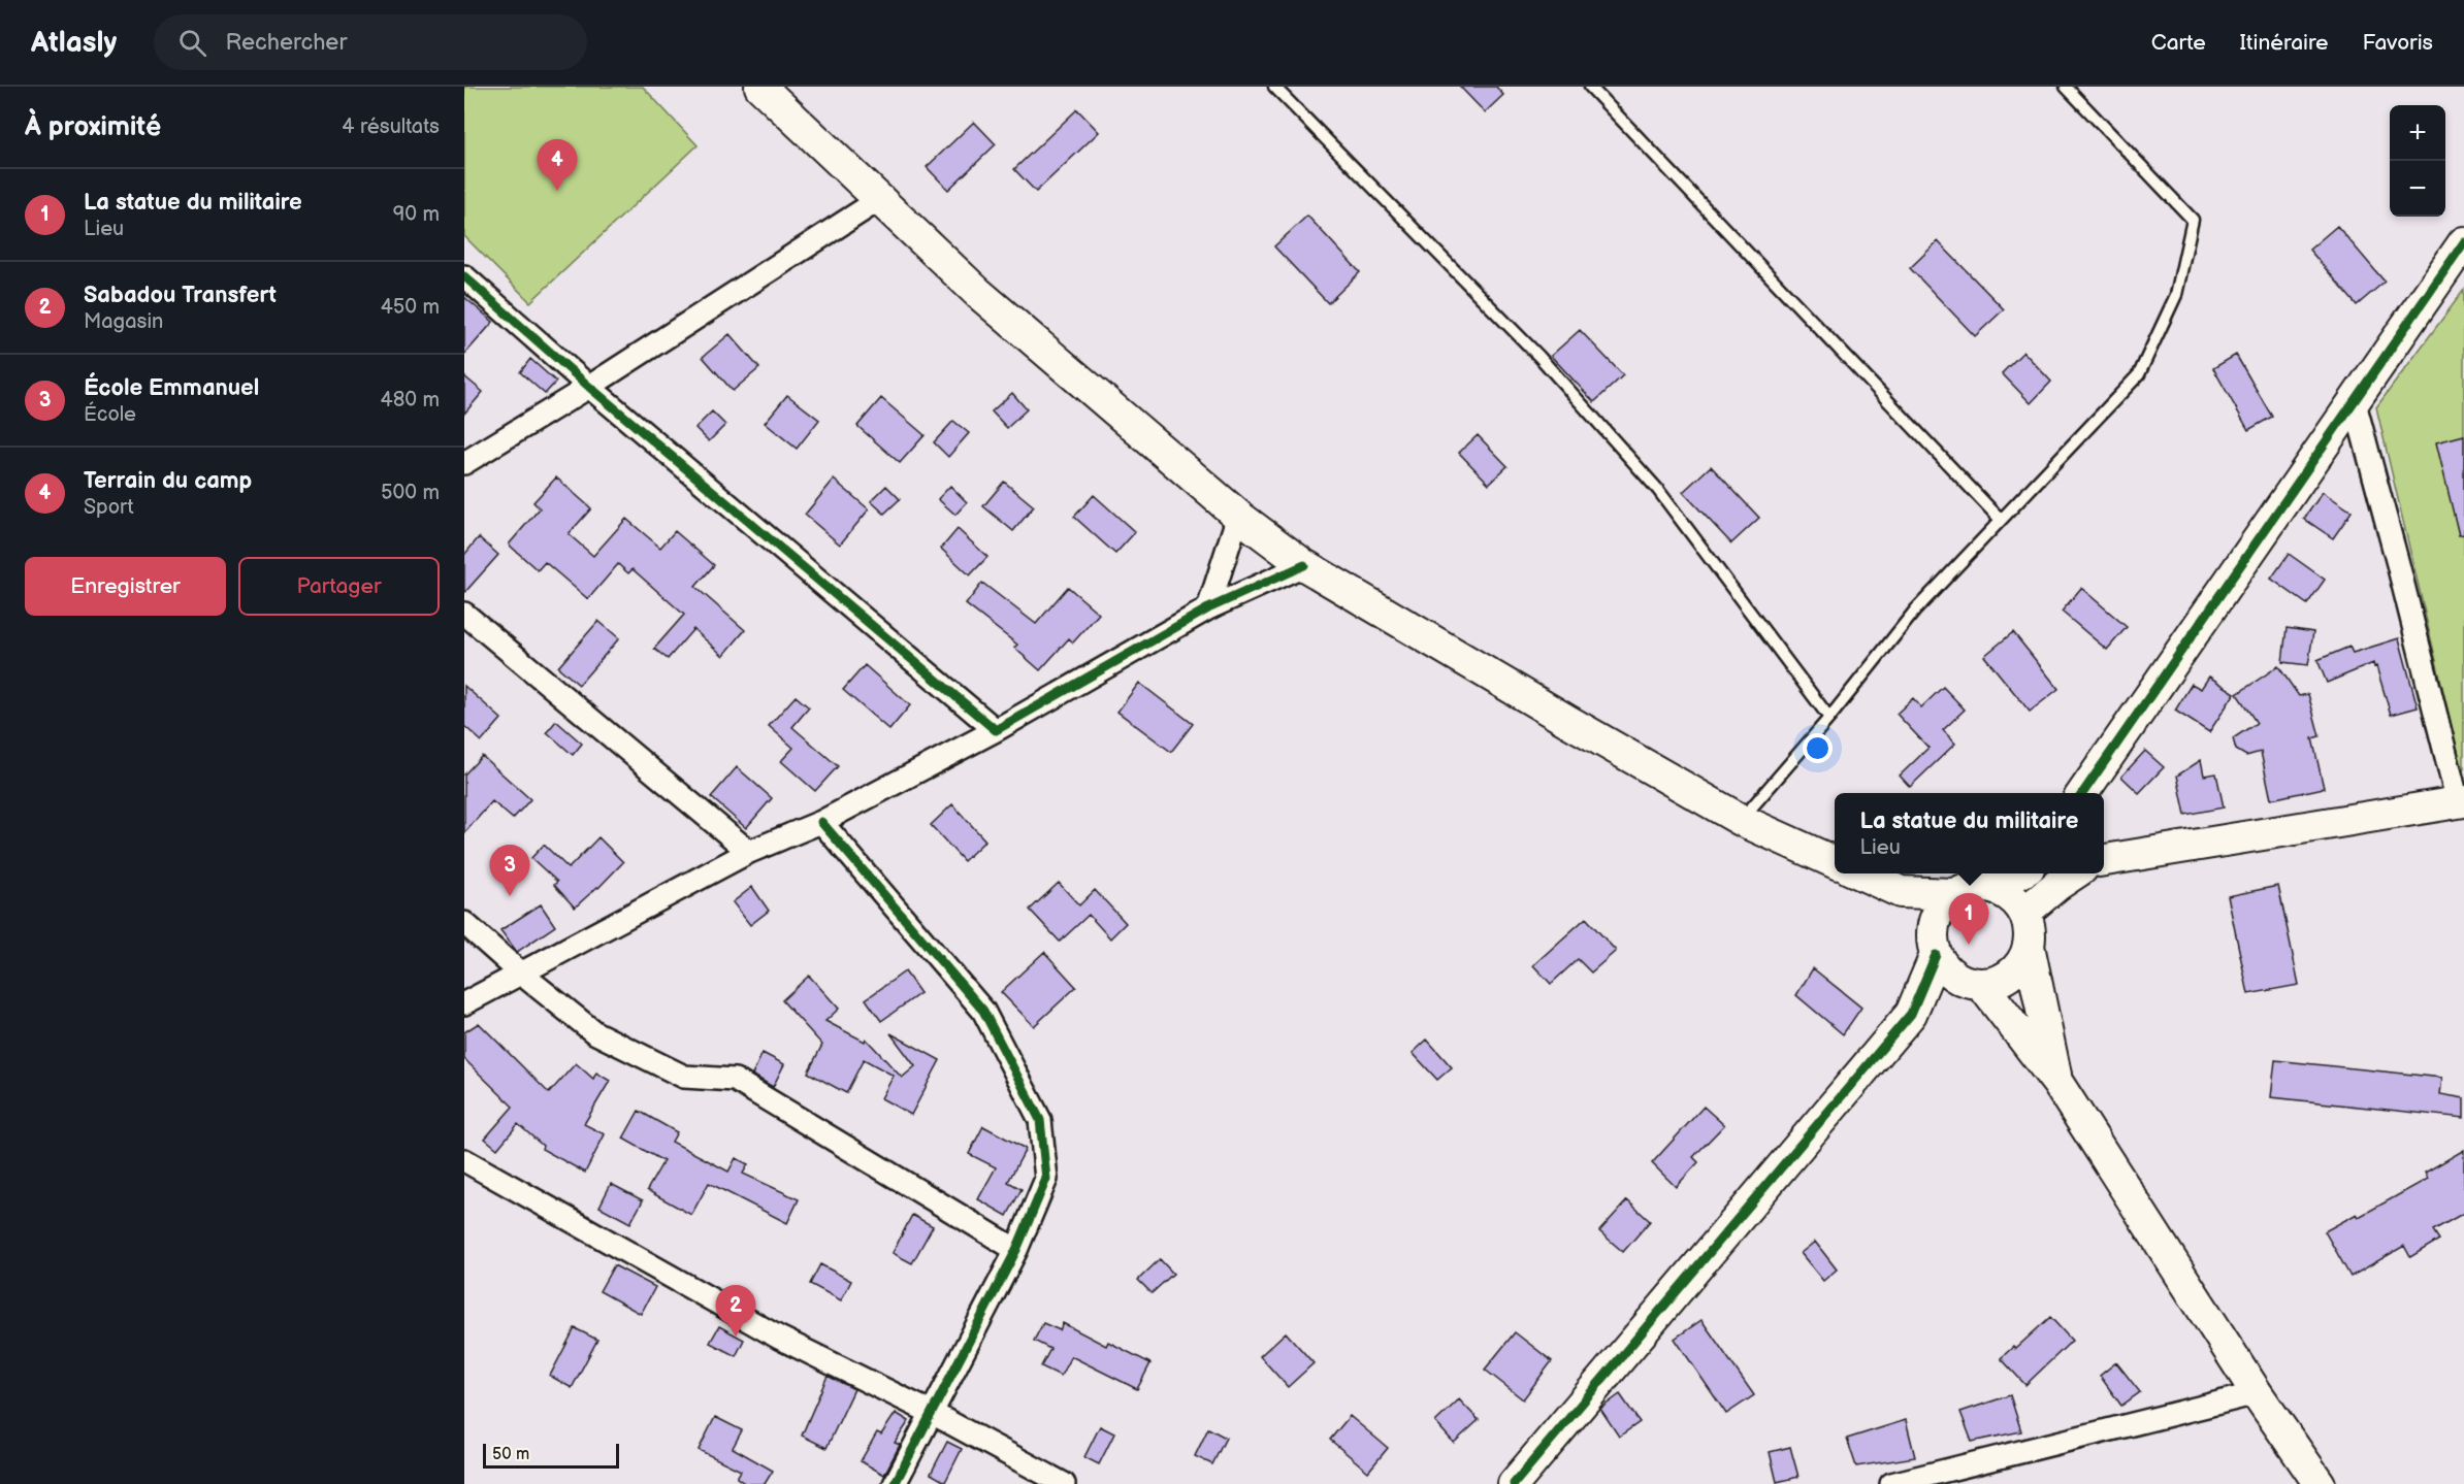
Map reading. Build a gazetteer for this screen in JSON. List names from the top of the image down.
{
  "scale_bar": "50 m",
  "page": {
    "header": "Atlasly",
    "search": "Rechercher",
    "nav": ["Carte", "Itinéraire", "Favoris"],
    "heading": ["À proximité", "4 résultats"],
    "map_buttons": ["+", "−"],
    "pins": [
      "4",
      "3",
      "1",
      "2"
    ],
    "list": [
      {
        "mark": "1",
        "name": "La statue du militaire",
        "note": "Lieu",
        "value": "90 m"
      },
      {
        "mark": "2",
        "name": "Sabadou Transfert",
        "note": "Magasin",
        "value": "450 m"
      },
      {
        "mark": "3",
        "name": "École Emmanuel",
        "note": "École",
        "value": "480 m"
      },
      {
        "mark": "4",
        "name": "Terrain du camp",
        "note": "Sport",
        "value": "500 m"
      }
    ],
    "buttons": ["Enregistrer", "Partager"],
    "popup": ["La statue du militaire", "Lieu"],
    "scale": "50 m"
  }
}
